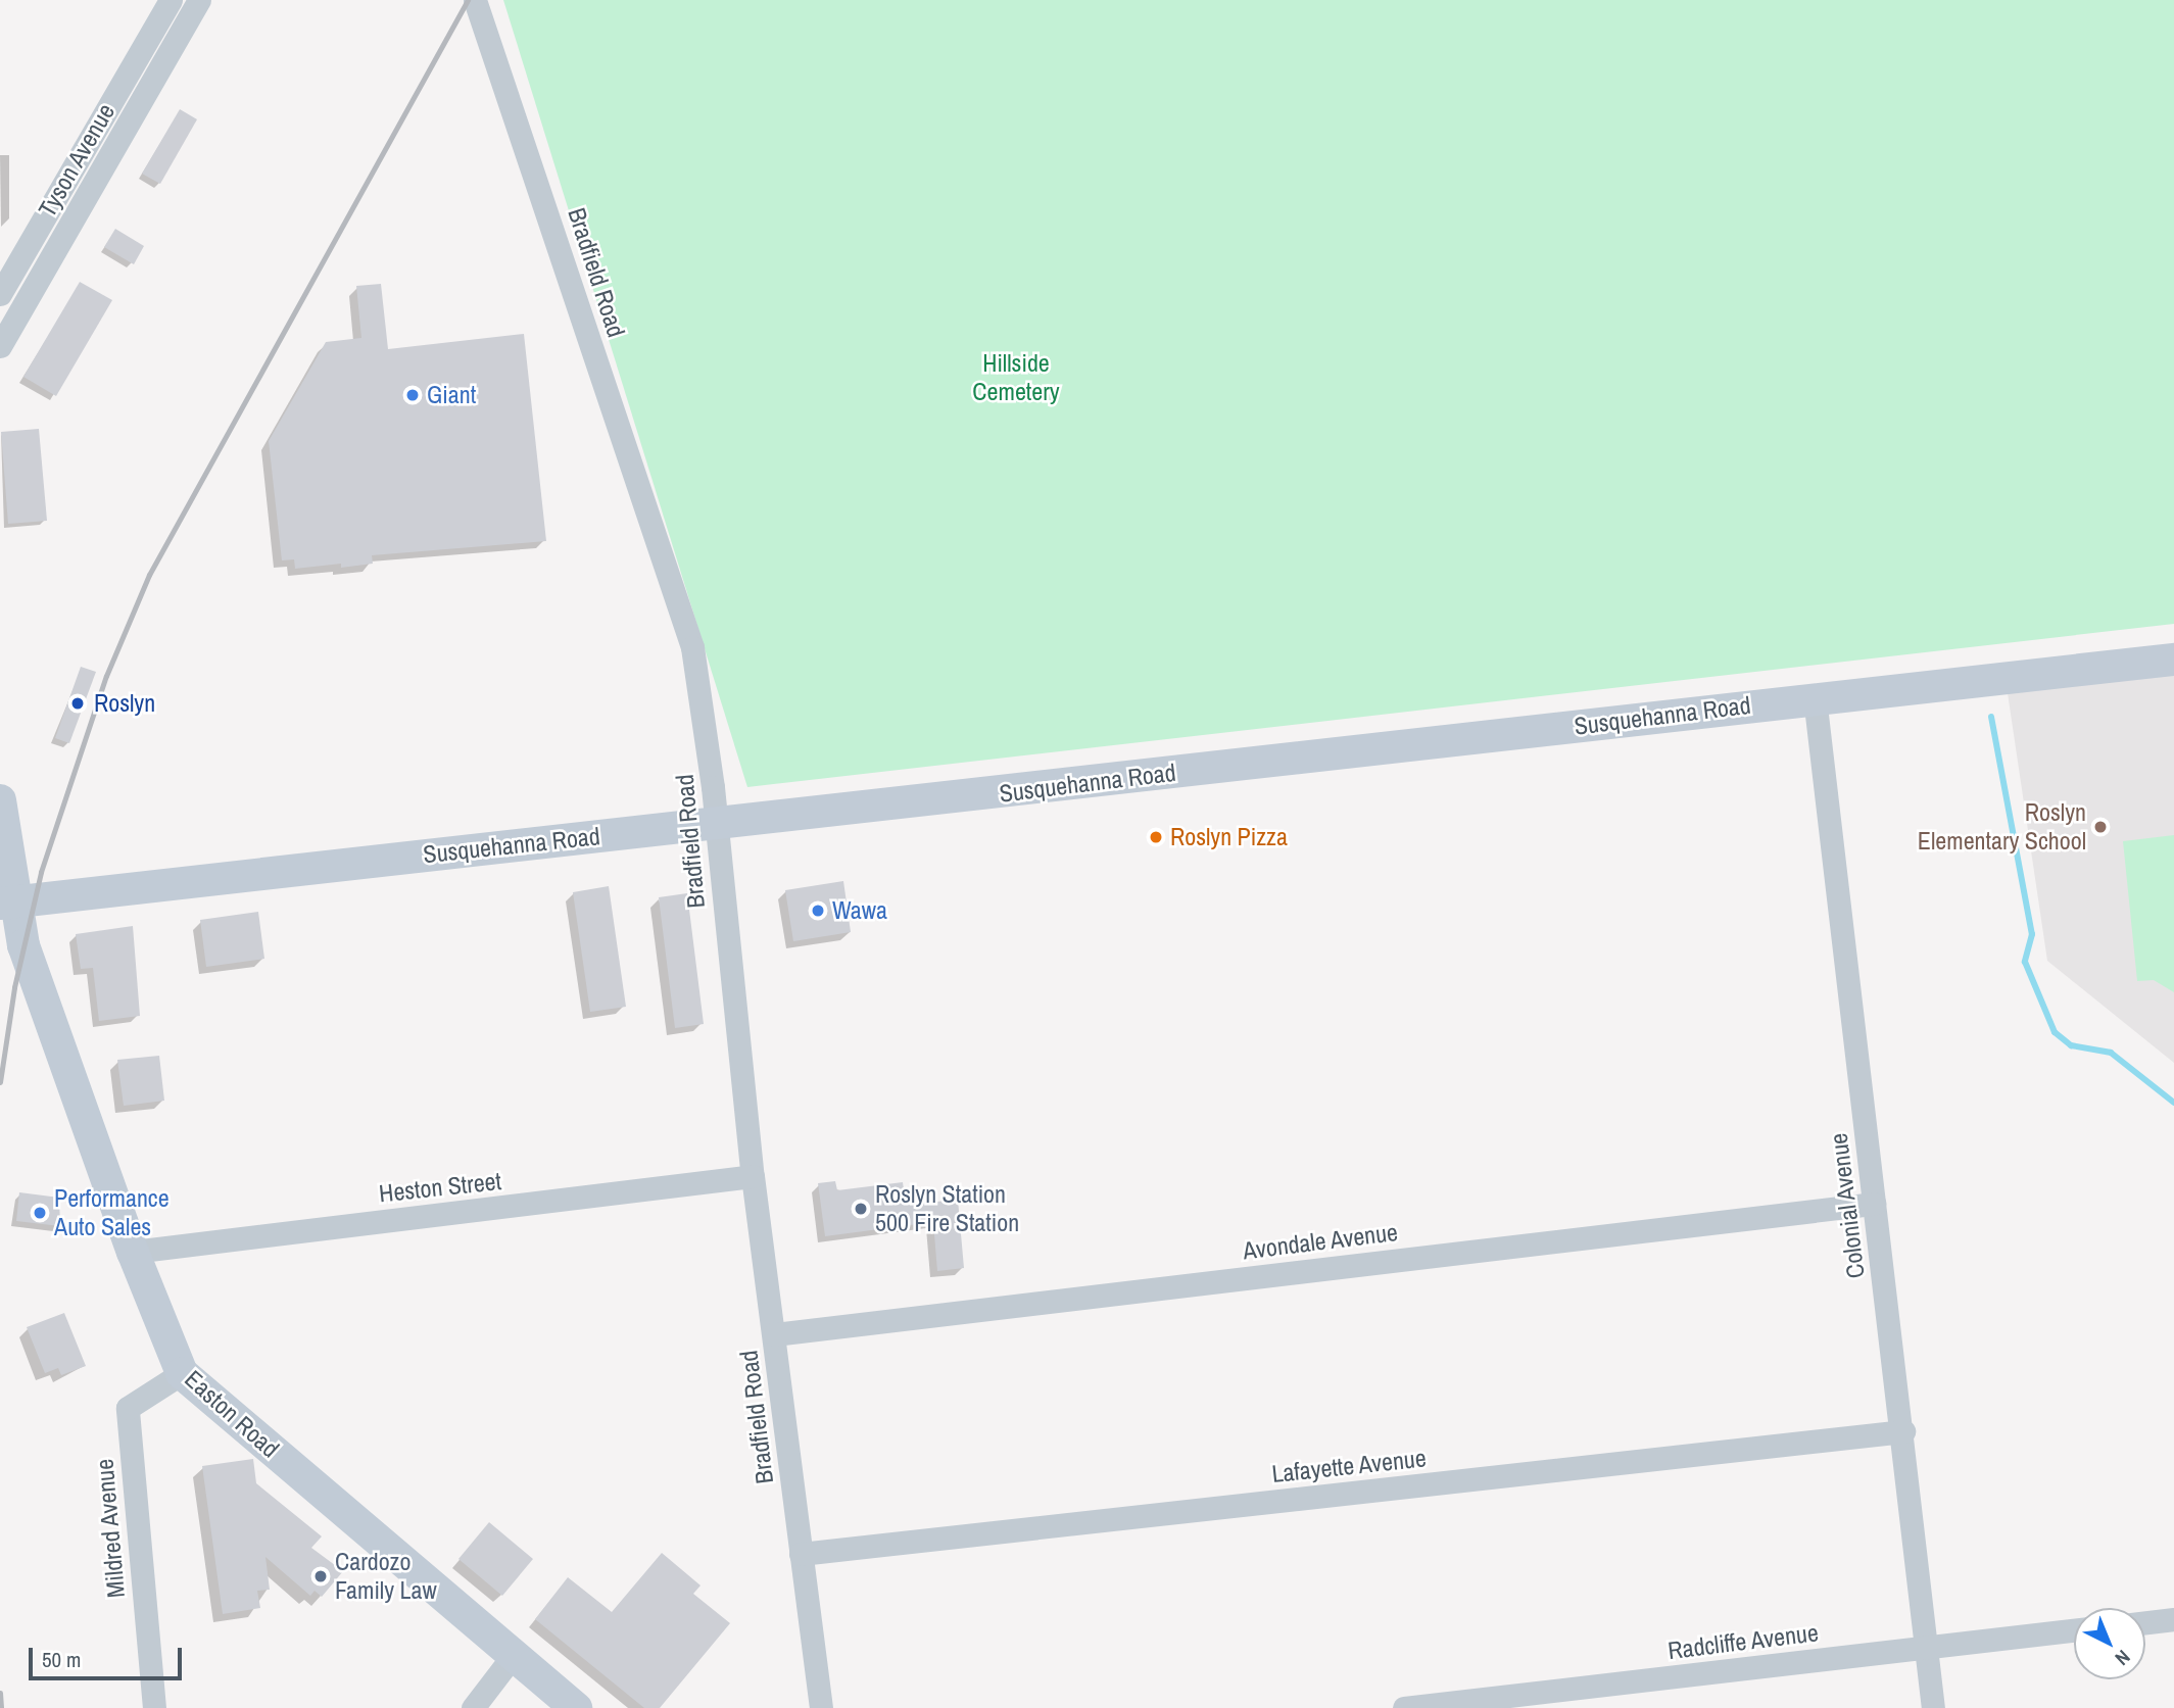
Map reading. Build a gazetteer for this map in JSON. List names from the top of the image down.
{
  "streets": {
    "main road": ["Susquehanna Road", "Easton Road"],
    "street": [
      "Tyson Avenue",
      "Bradfield Road",
      "Heston Street",
      "Colonial Avenue",
      "Avondale Avenue",
      "Lafayette Avenue",
      "Mildred Avenue",
      "Radcliffe Avenue"
    ]
  },
  "crossings": [
    ["Bradfield Road", "Susquehanna Road"],
    ["Bradfield Road", "Heston Street"],
    ["Bradfield Road", "Avondale Avenue"],
    ["Bradfield Road", "Lafayette Avenue"],
    ["Susquehanna Road", "Colonial Avenue"],
    ["Susquehanna Road", "Easton Road"],
    ["Heston Street", "Easton Road"],
    ["Colonial Avenue", "Avondale Avenue"],
    ["Colonial Avenue", "Lafayette Avenue"],
    ["Colonial Avenue", "Radcliffe Avenue"],
    ["Easton Road", "Mildred Avenue"]
  ],
  "parks": ["Hillside Cemetery"],
  "places": [
    "Giant",
    "Roslyn",
    "Roslyn Elementary School",
    "Roslyn Pizza",
    "Wawa",
    "Roslyn Station 500 Fire Station",
    "Performance Auto Sales",
    "Cardozo Family Law"
  ],
  "scale_bar": "50 m",
  "north": "bottom right"
}
